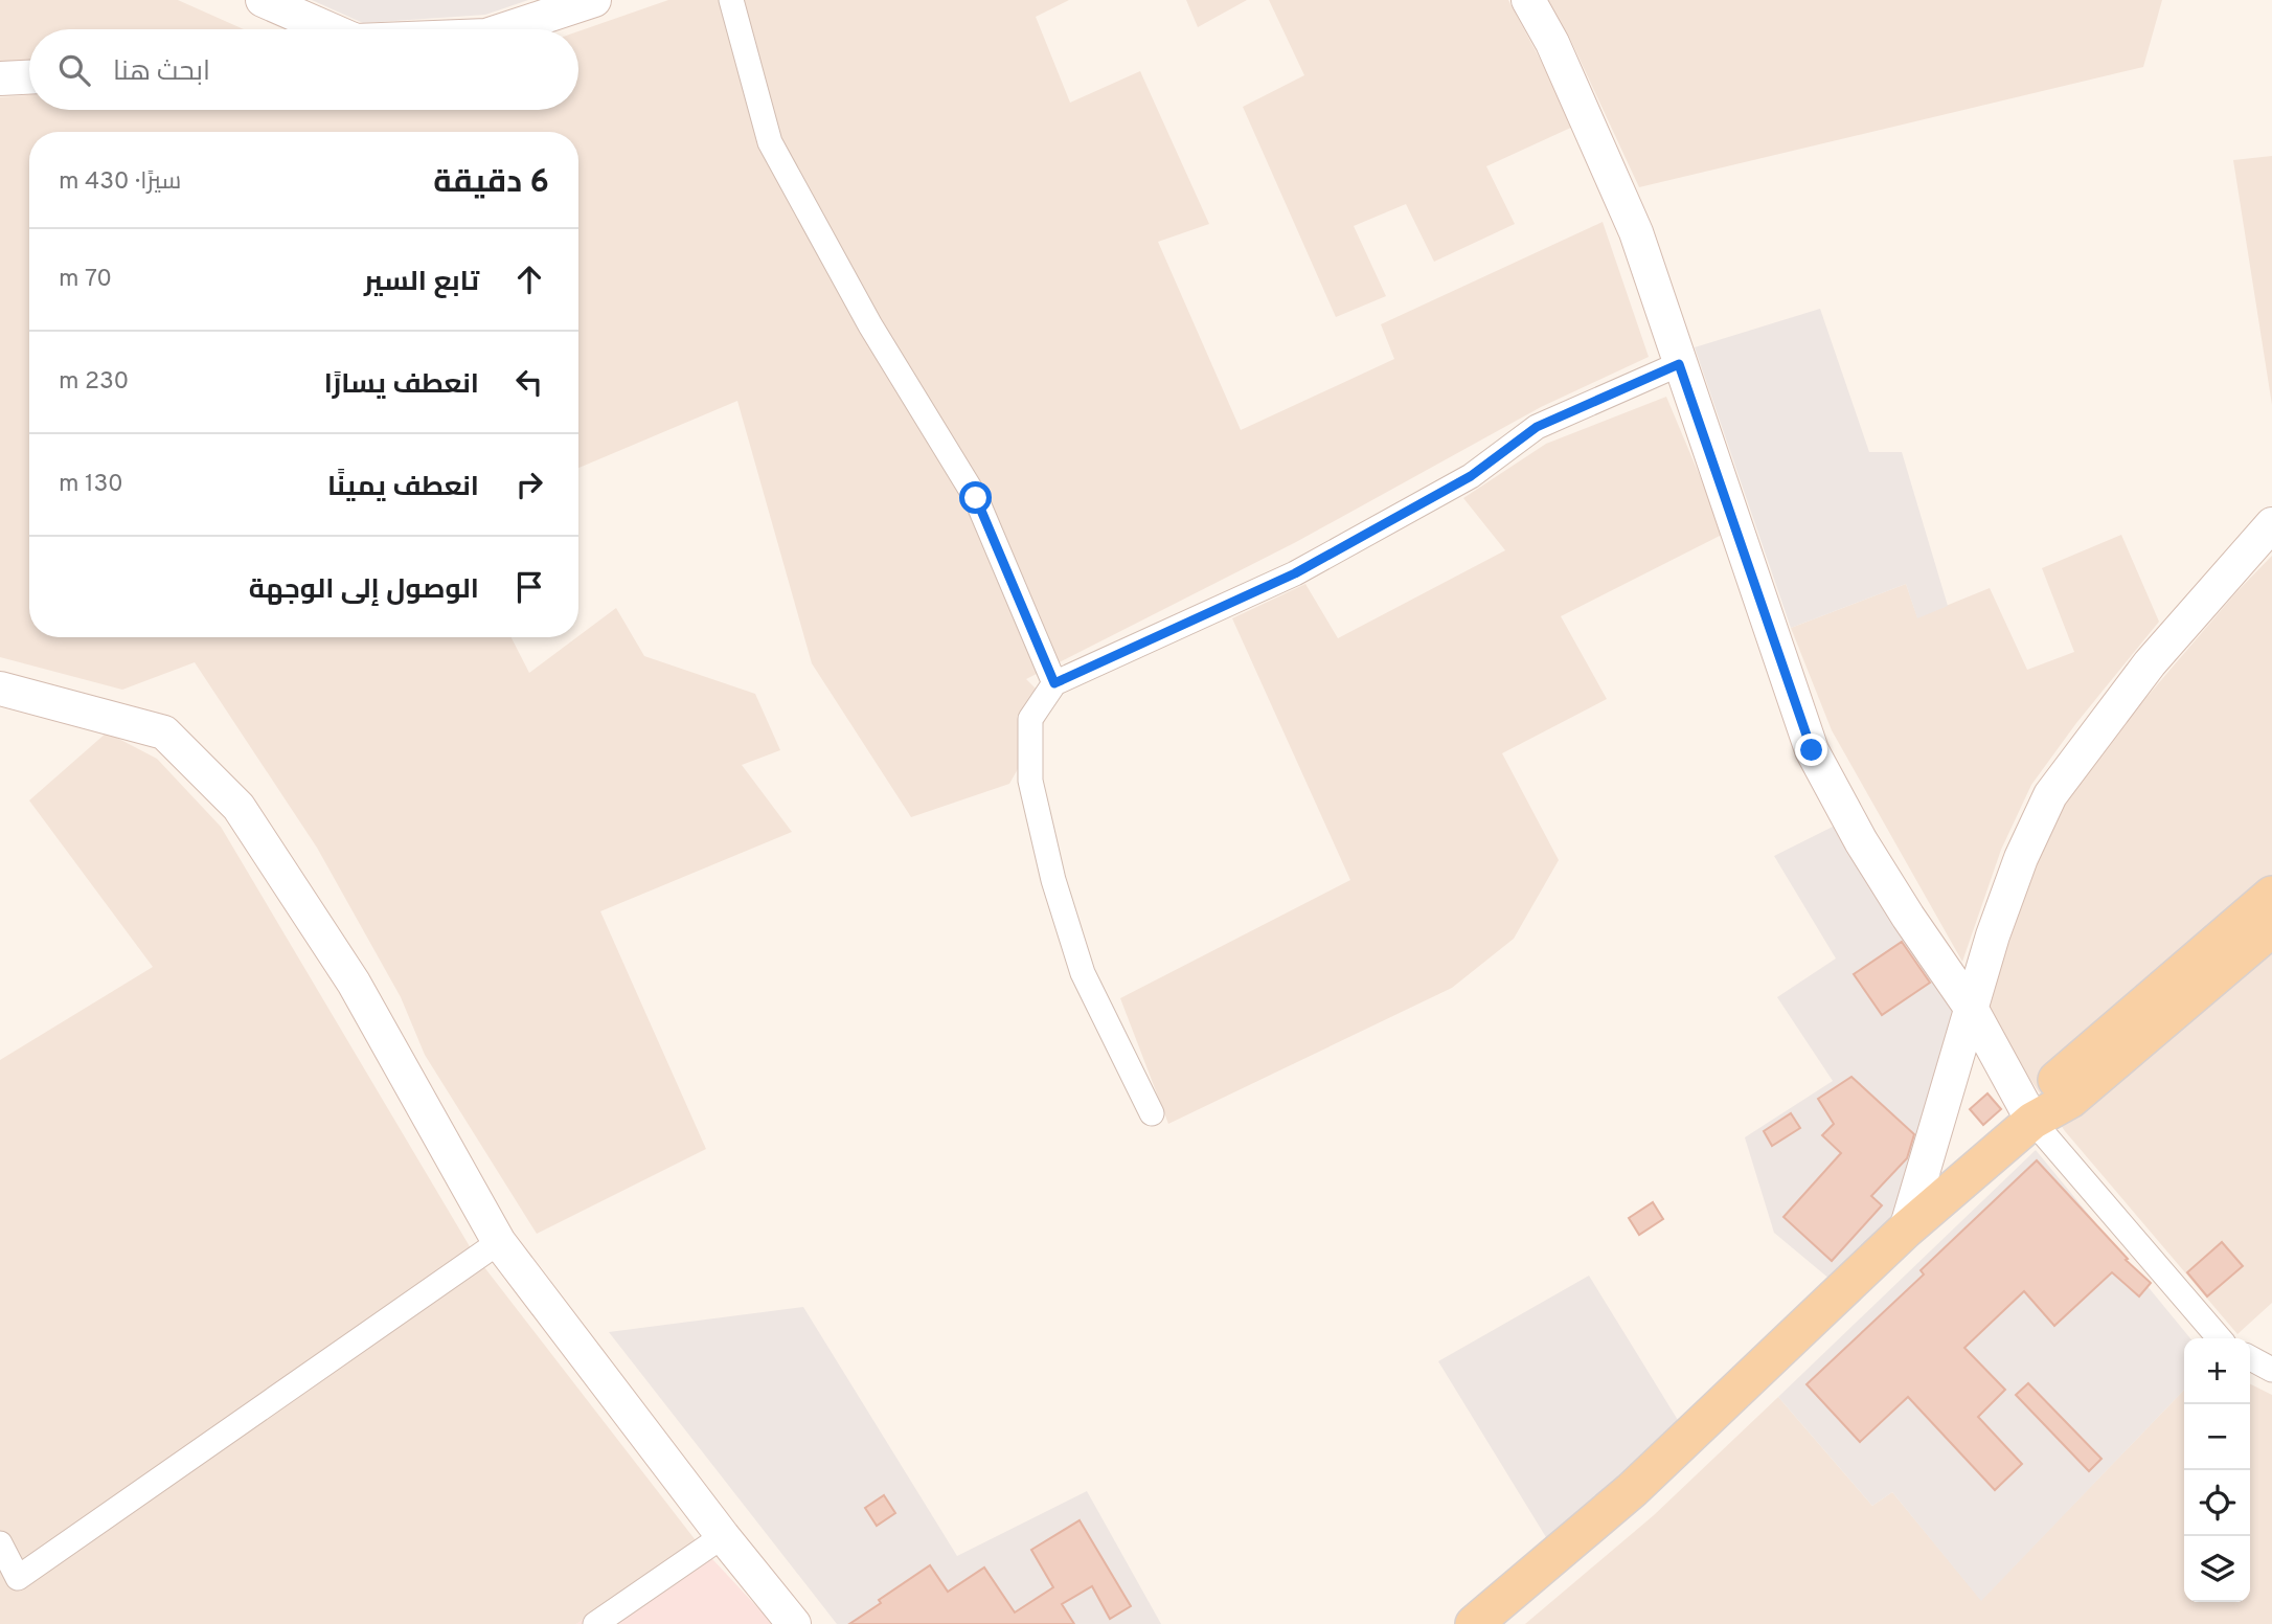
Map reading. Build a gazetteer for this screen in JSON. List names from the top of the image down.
{
  "page": {
    "search": "ابحث هنا",
    "heading": ["6 دقيقة", "سيرًا · 430 m"],
    "list": [
      ["تابع السير", "70 m"],
      ["انعطف يسارًا", "230 m"],
      ["انعطف يمينًا", "130 m"],
      "الوصول إلى الوجهة"
    ],
    "map_buttons": ["+", "−"]
  }
}
